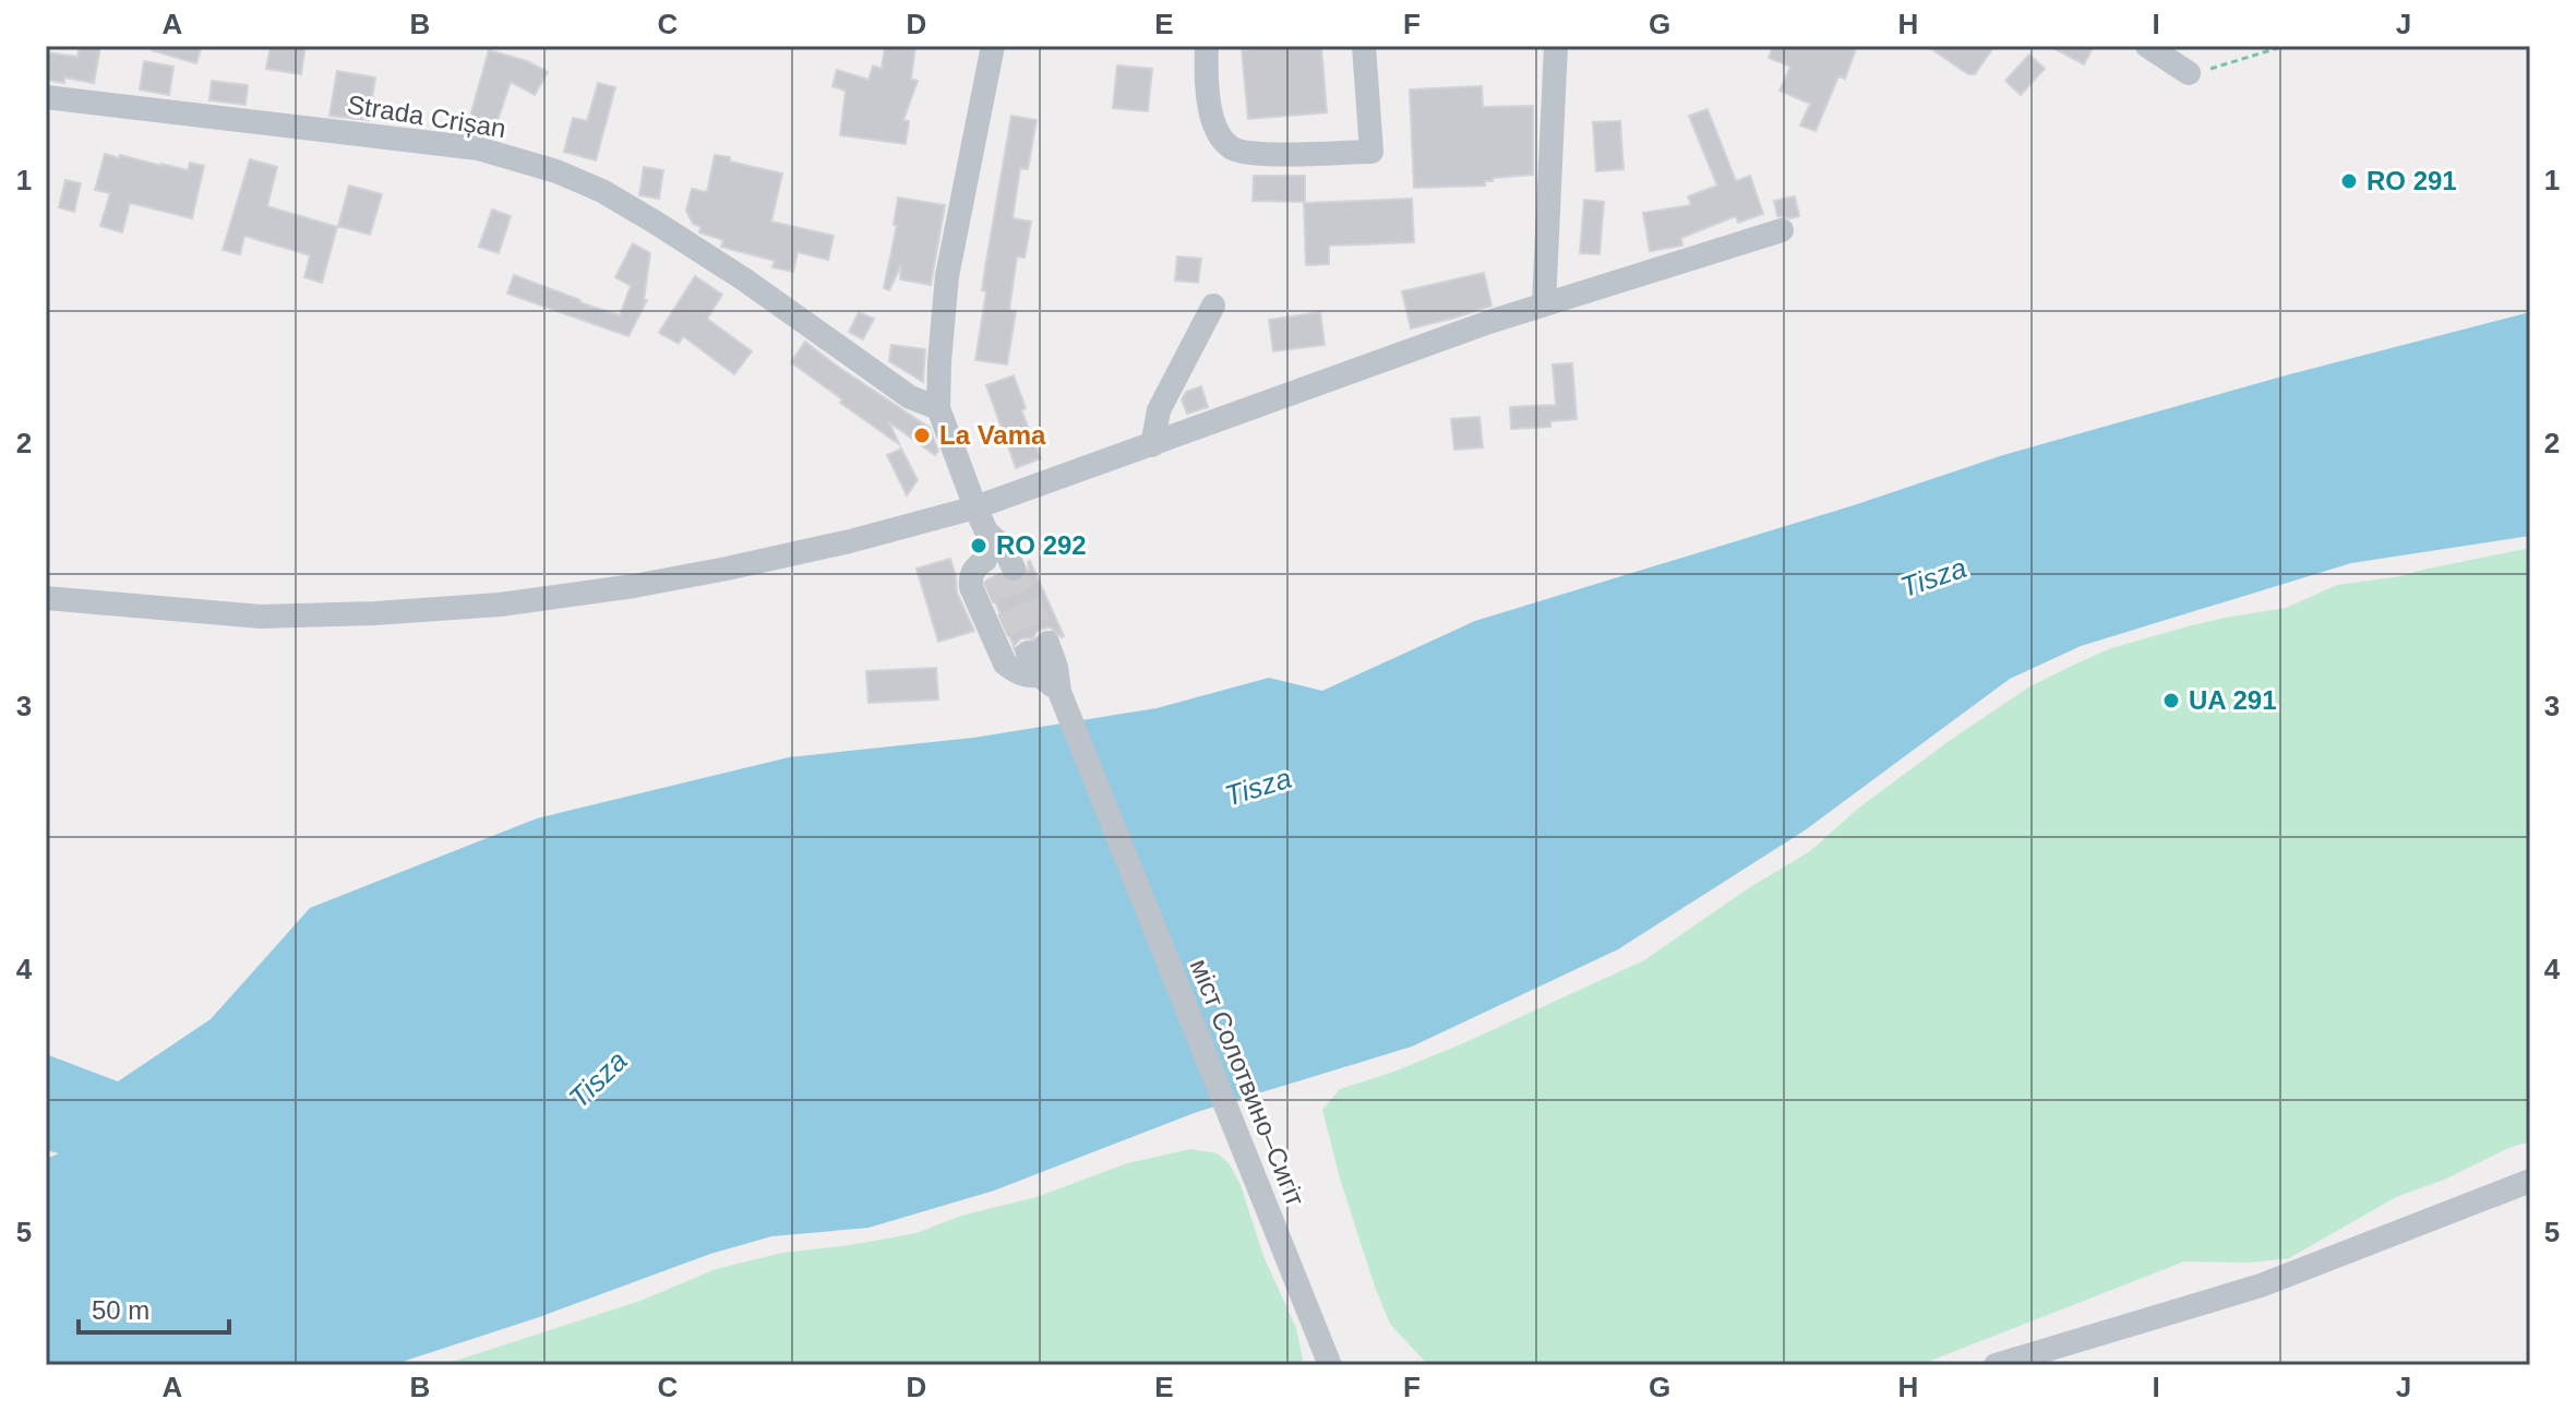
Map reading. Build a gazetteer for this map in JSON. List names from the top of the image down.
{
  "streets": {
    "street": ["Strada Crișan", "міст Солотвино–Сигіт"]
  },
  "water": ["Tisza"],
  "places": [
    "RO 291",
    "La Vama",
    "RO 292",
    "UA 291"
  ],
  "scale_bar": "50 m",
  "grid": {
    "columns": [
      "A",
      "B",
      "C",
      "D",
      "E",
      "F",
      "G",
      "H",
      "I",
      "J"
    ],
    "rows": [
      "1",
      "2",
      "3",
      "4",
      "5"
    ]
  }
}
